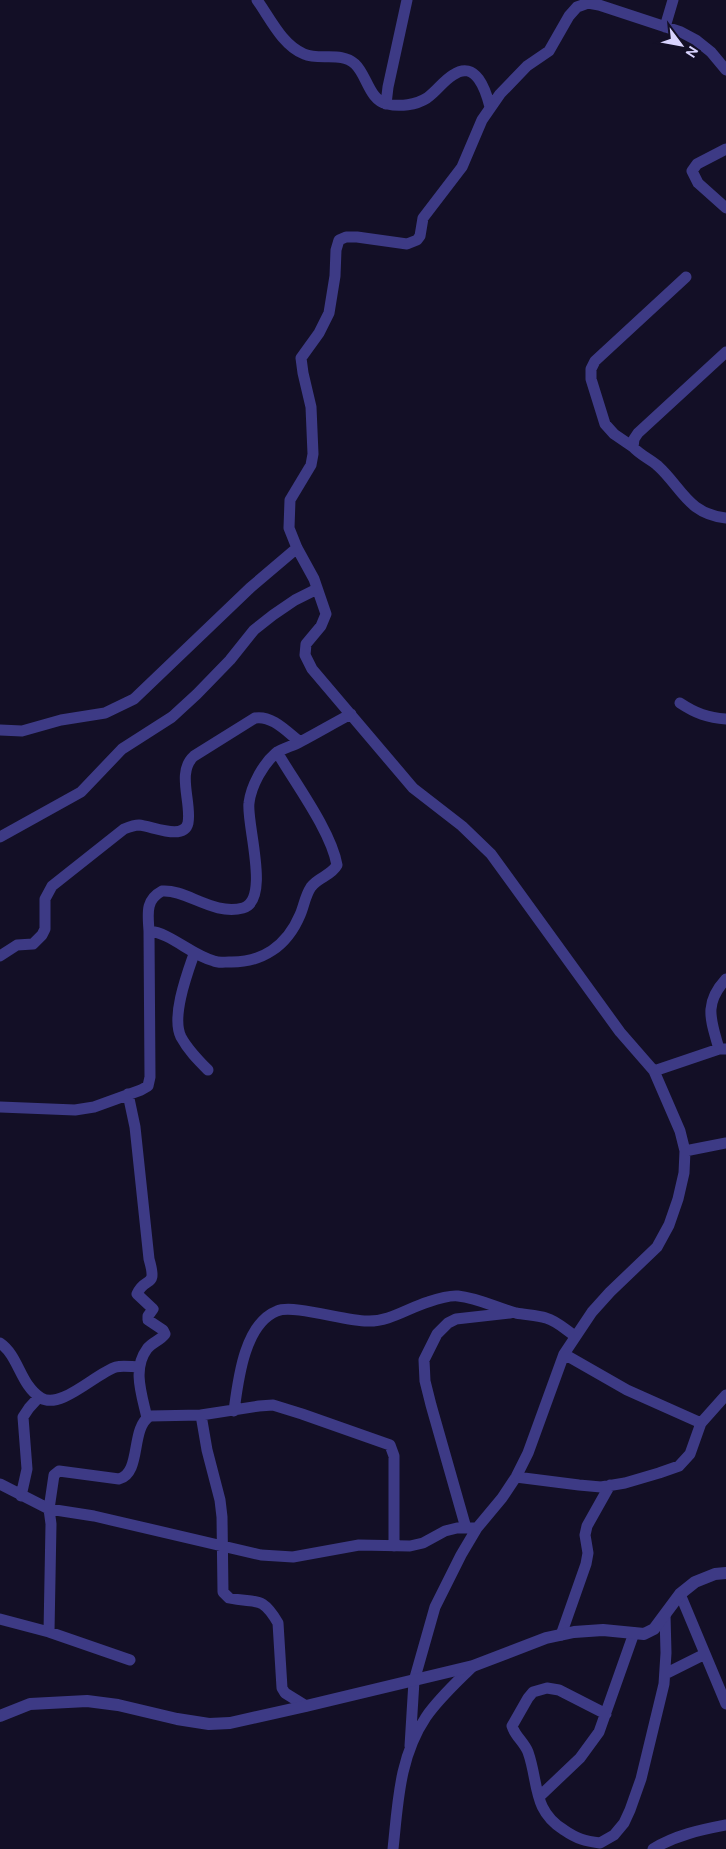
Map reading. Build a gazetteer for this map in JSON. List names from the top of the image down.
{
  "north": "bottom right"
}
